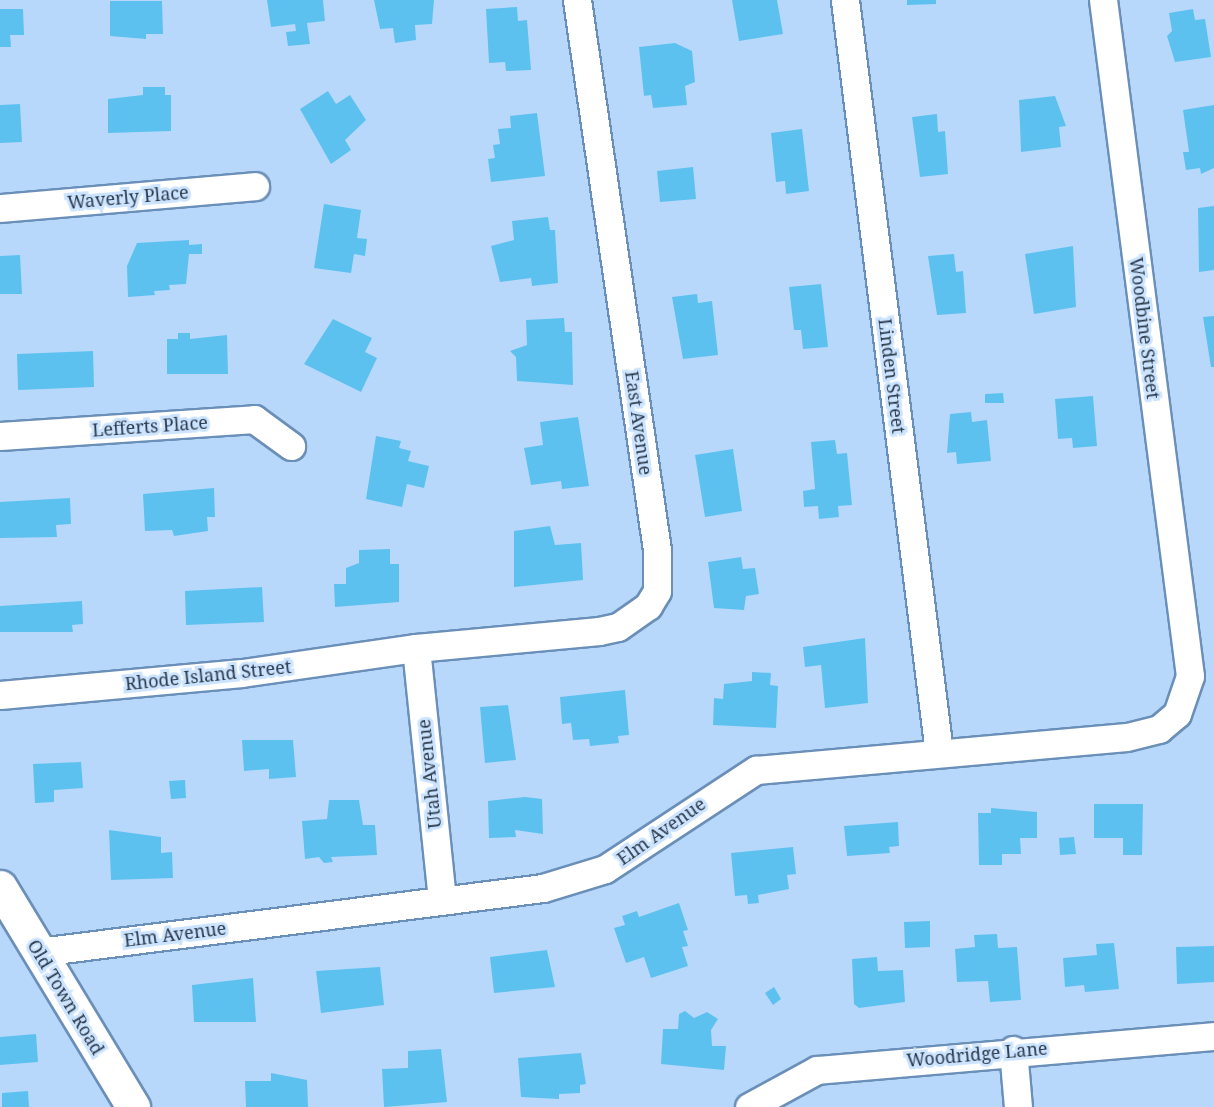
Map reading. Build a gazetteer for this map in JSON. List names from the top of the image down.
{
  "streets": {
    "main road": ["Old Town Road"],
    "street": [
      "Waverly Place",
      "Woodbine Street",
      "Linden Street",
      "East Avenue",
      "Lefferts Place",
      "Rhode Island Street",
      "Utah Avenue",
      "Elm Avenue",
      "Woodridge Lane"
    ]
  },
  "crossings": [
    ["Woodbine Street", "Elm Avenue"],
    ["Linden Street", "Elm Avenue"],
    ["East Avenue", "Rhode Island Street"],
    ["East Avenue", "Utah Avenue"],
    ["Rhode Island Street", "Utah Avenue"],
    ["Utah Avenue", "Elm Avenue"],
    ["Elm Avenue", "Old Town Road"]
  ]
}
